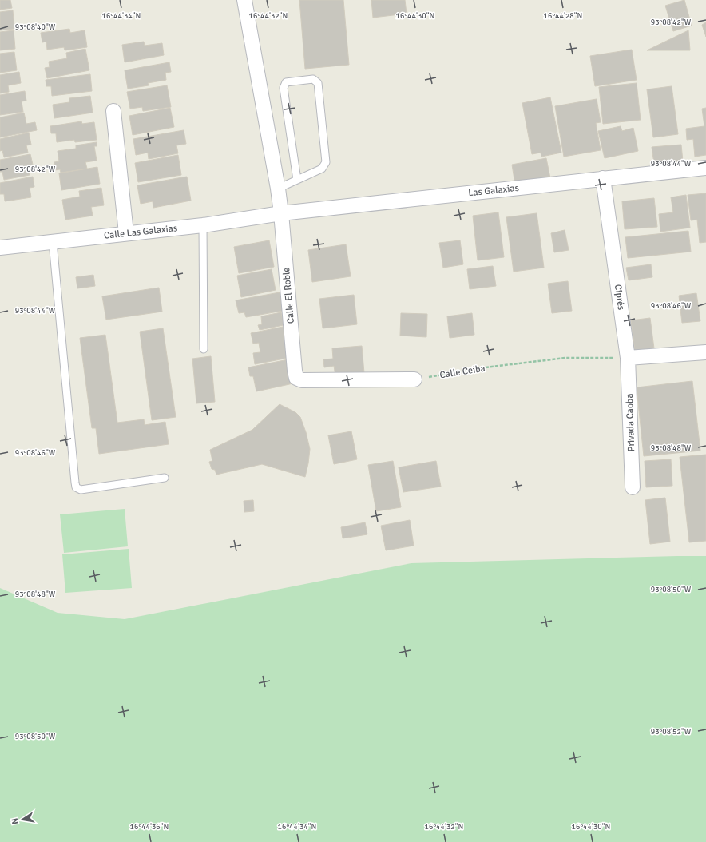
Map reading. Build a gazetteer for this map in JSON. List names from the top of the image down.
{
  "streets": {
    "street": [
      "Las Galaxias",
      "Calle Las Galaxias",
      "Calle El Roble",
      "Ciprés",
      "Privada Caoba"
    ],
    "path": ["Calle Ceiba"]
  },
  "crossings": [
    ["Las Galaxias", "Calle Las Galaxias"],
    ["Las Galaxias", "Calle El Roble"],
    ["Las Galaxias", "Ciprés"],
    ["Calle Las Galaxias", "Calle El Roble"],
    ["Calle El Roble", "Calle Ceiba"],
    ["Ciprés", "Calle Ceiba"],
    ["Ciprés", "Privada Caoba"],
    ["Calle Ceiba", "Privada Caoba"]
  ],
  "north": "left",
  "coordinates": [
    "16°44'34\"N",
    "16°44'32\"N",
    "16°44'30\"N",
    "16°44'28\"N",
    "93°08'42\"W",
    "93°08'40\"W",
    "93°08'44\"W",
    "93°08'46\"W",
    "93°08'48\"W",
    "93°08'50\"W",
    "93°08'52\"W",
    "16°44'36\"N"
  ]
}
